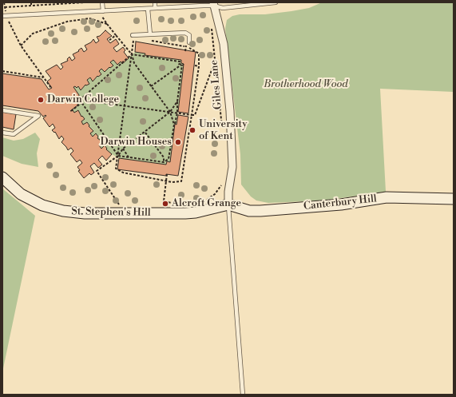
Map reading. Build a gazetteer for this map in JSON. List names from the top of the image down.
{
  "streets": {
    "street": ["Giles Lane", "Canterbury Hill", "St. Stephen's Hill"]
  },
  "crossings": [
    ["Giles Lane", "Canterbury Hill"],
    ["Giles Lane", "St. Stephen's Hill"],
    ["Canterbury Hill", "St. Stephen's Hill"]
  ],
  "parks": ["Brotherhood Wood"],
  "places": [
    "Darwin College",
    "University of Kent",
    "Darwin Houses",
    "Alcroft Grange"
  ]
}
